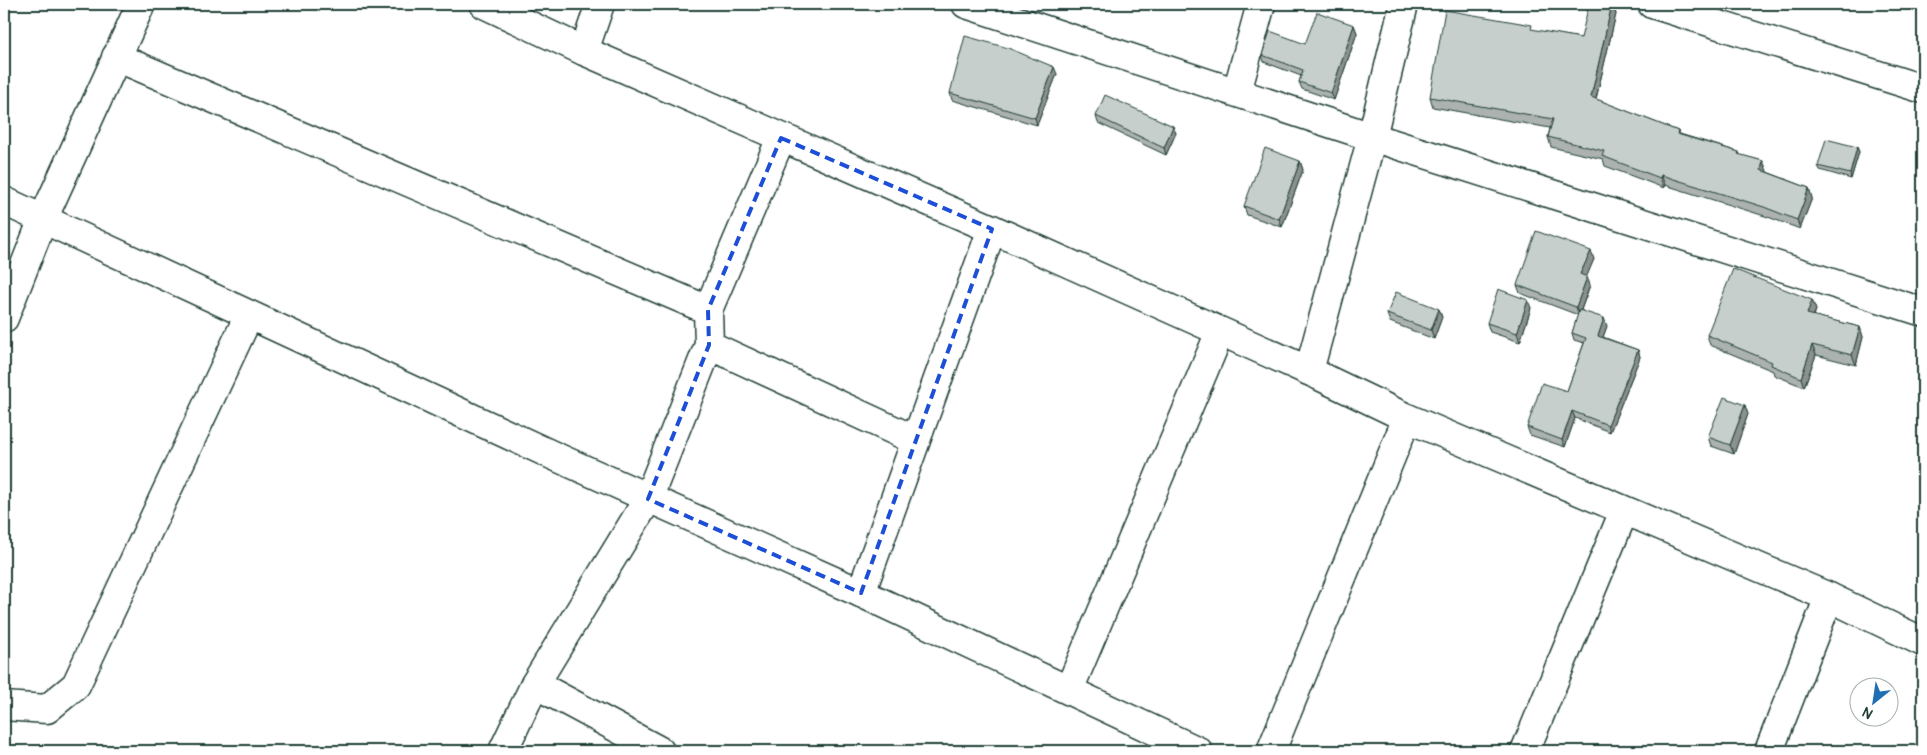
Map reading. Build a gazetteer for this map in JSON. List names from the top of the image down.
{
  "north": "bottom left"
}
